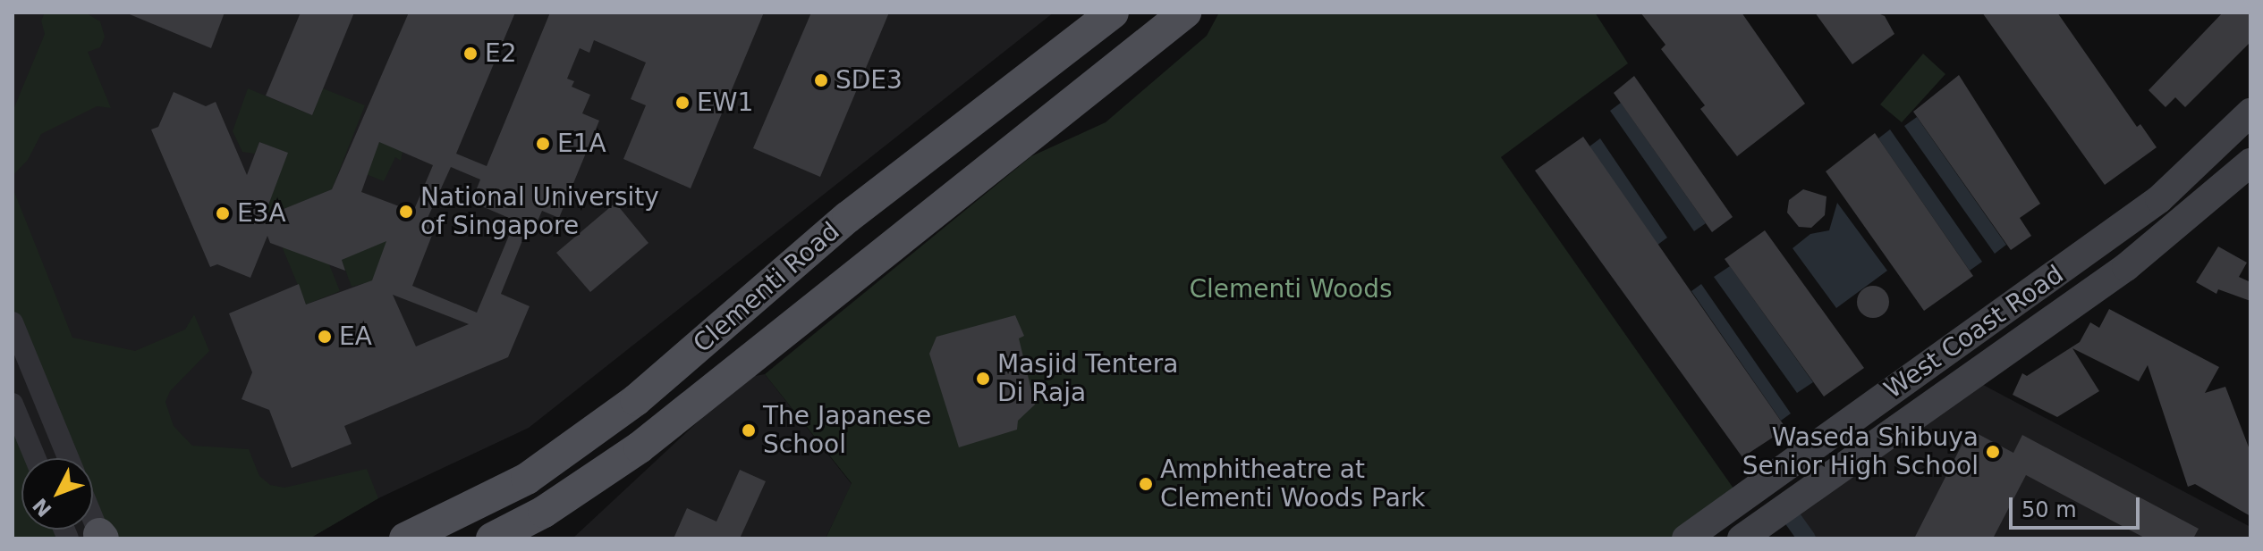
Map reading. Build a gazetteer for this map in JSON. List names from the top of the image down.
{
  "streets": {
    "main road": ["Clementi Road", "West Coast Road"]
  },
  "parks": ["Clementi Woods"],
  "places": [
    "E2",
    "SDE3",
    "EW1",
    "E1A",
    "National University of Singapore",
    "E3A",
    "EA",
    "Masjid Tentera Di Raja",
    "The Japanese School",
    "Waseda Shibuya Senior High School",
    "Amphitheatre at Clementi Woods Park"
  ],
  "scale_bar": "50 m",
  "north": "bottom left"
}
